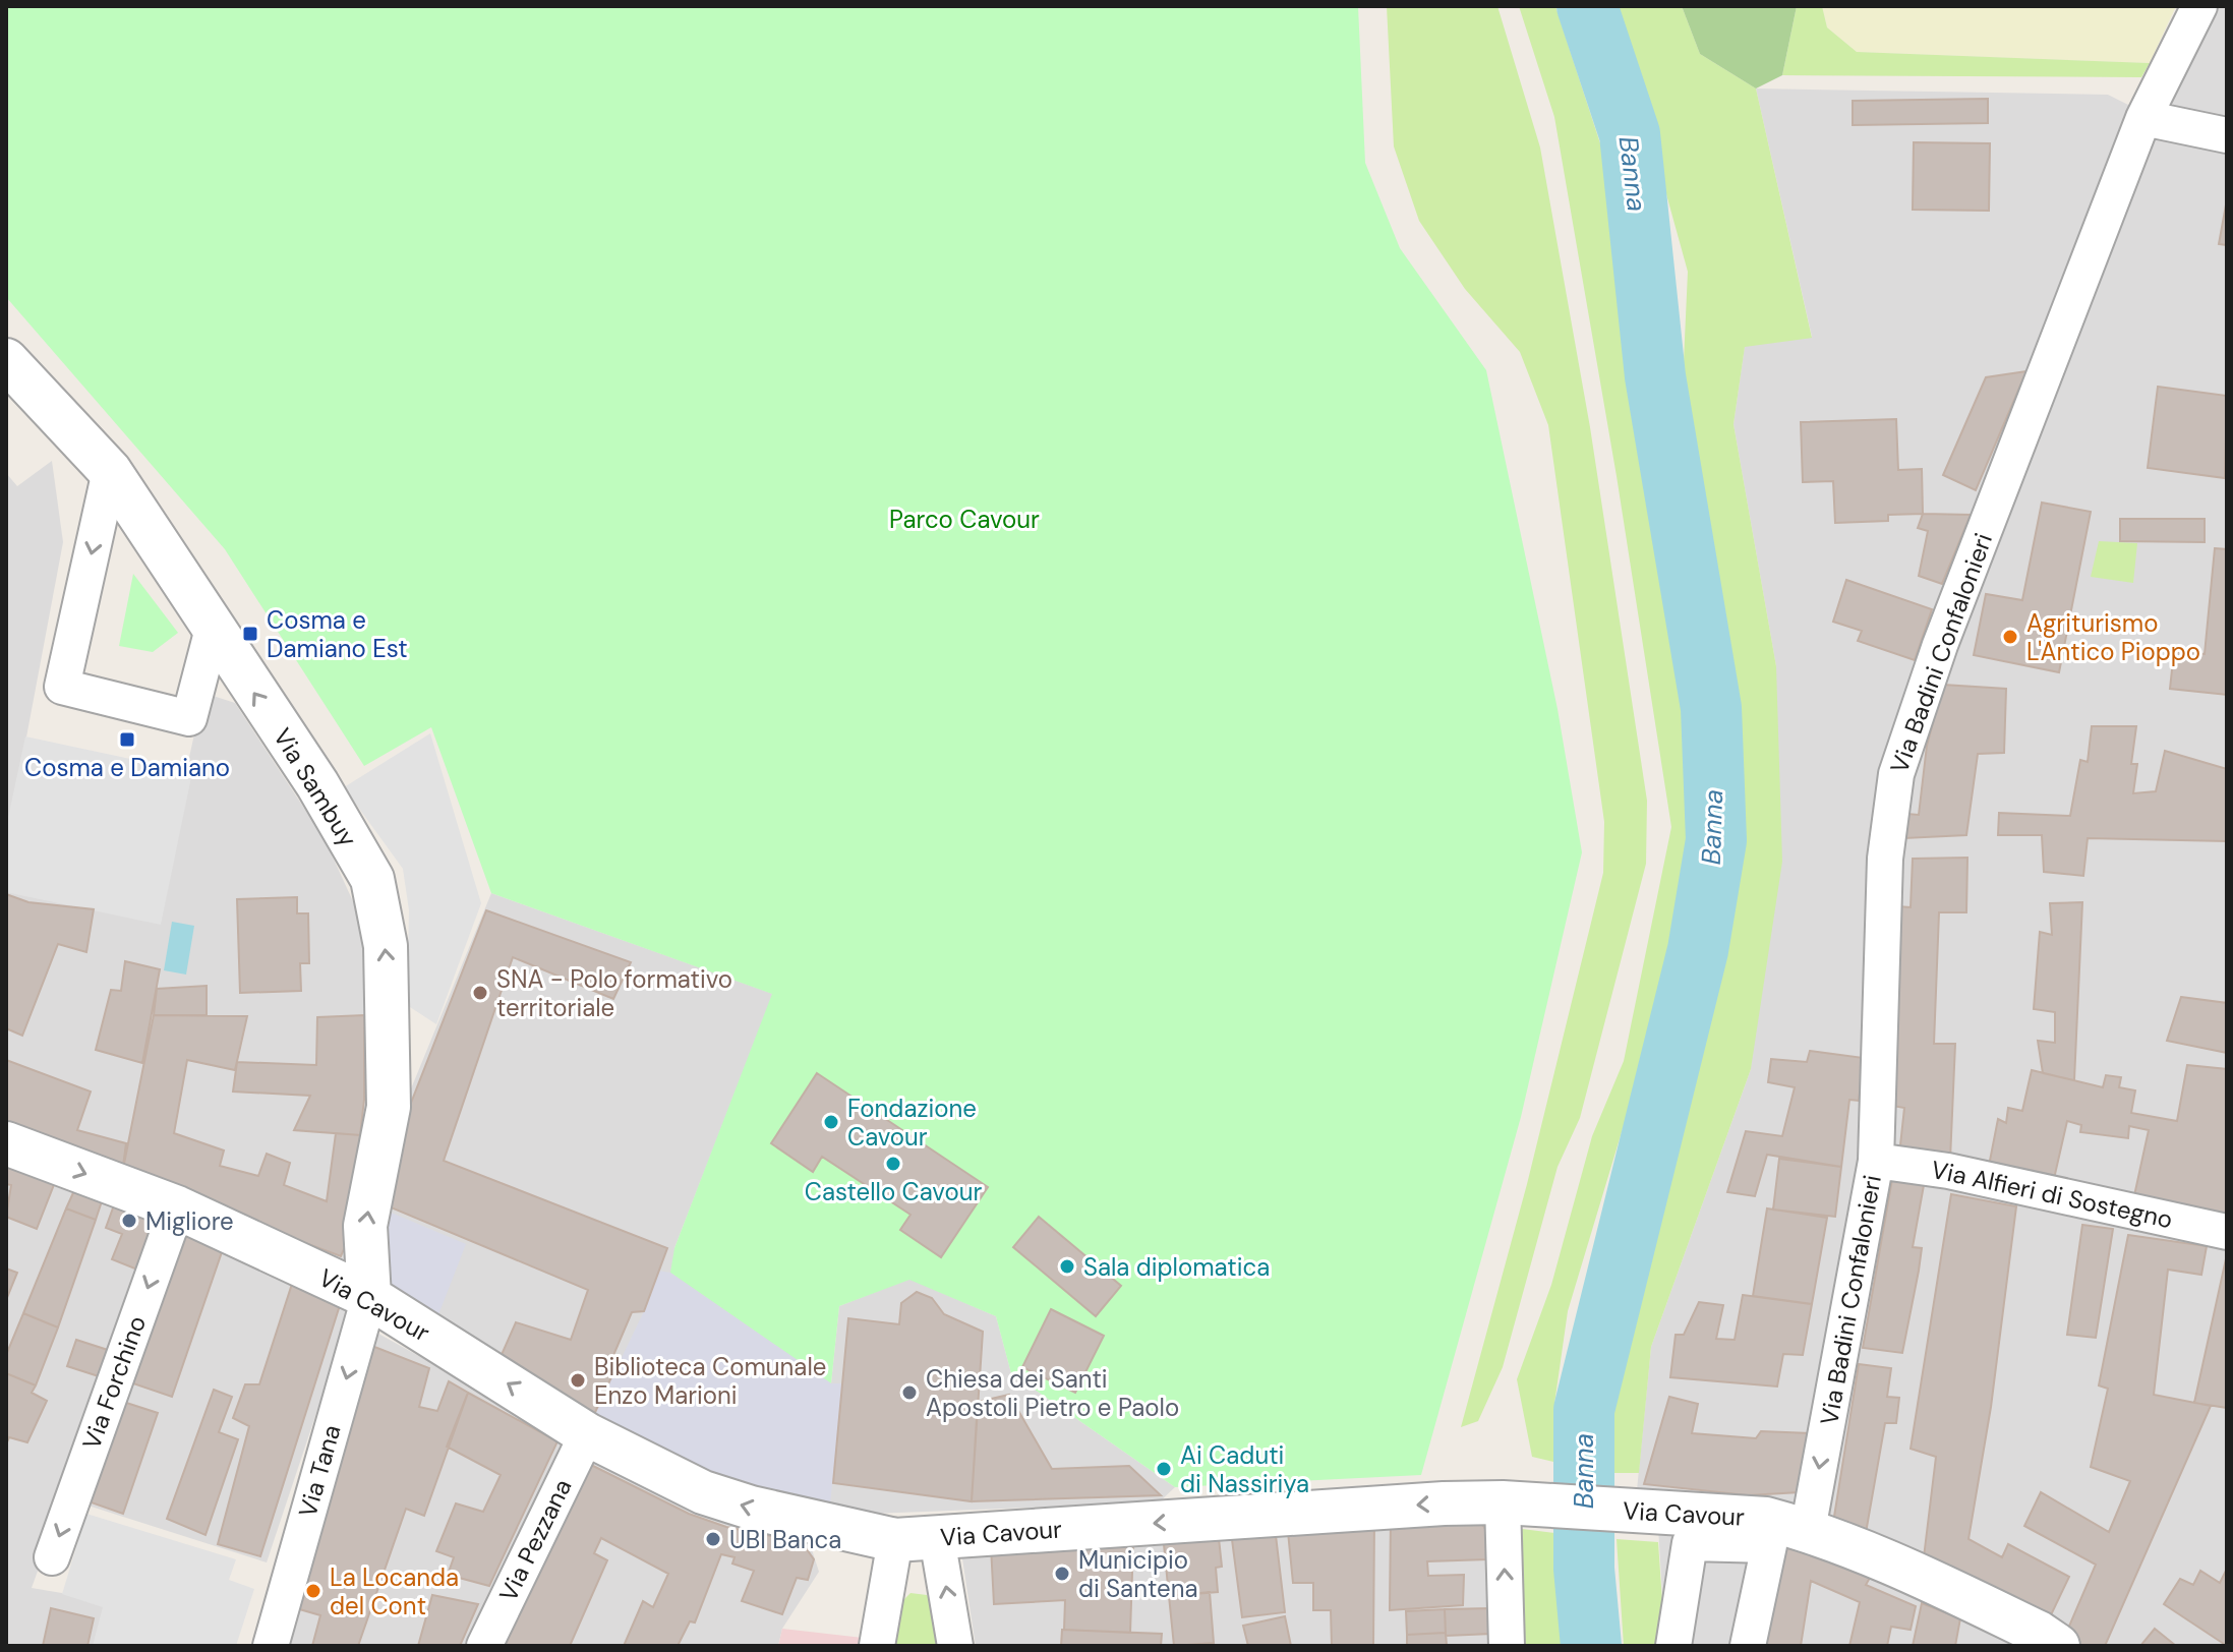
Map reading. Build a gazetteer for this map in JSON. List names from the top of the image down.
{
  "streets": {
    "street": [
      "Via Badini Confalonieri",
      "Via Sambuy",
      "Via Alfieri di Sostegno",
      "Via Cavour",
      "Via Forchino",
      "Via Tana",
      "Via Pezzana"
    ]
  },
  "crossings": [
    ["Via Badini Confalonieri", "Via Alfieri di Sostegno"],
    ["Via Badini Confalonieri", "Via Cavour"],
    ["Via Sambuy", "Via Cavour"],
    ["Via Sambuy", "Via Tana"],
    ["Via Cavour", "Via Forchino"],
    ["Via Cavour", "Via Tana"],
    ["Via Cavour", "Via Pezzana"]
  ],
  "one_way": ["Via Sambuy", "Via Forchino", "Via Tana"],
  "water": ["Banna"],
  "parks": ["Parco Cavour"],
  "places": {
    "transit": ["Cosma e Damiano Est", "Cosma e Damiano"],
    "other": [
      "Agriturismo L'Antico Pioppo",
      "SNA - Polo formativo territoriale",
      "Fondazione Cavour",
      "Castello Cavour",
      "Migliore",
      "Sala diplomatica",
      "Biblioteca Comunale Enzo Marioni",
      "Chiesa dei Santi Apostoli Pietro e Paolo",
      "Ai Caduti di Nassiriya",
      "UBI Banca",
      "Municipio di Santena",
      "La Locanda del Cont"
    ]
  }
}
